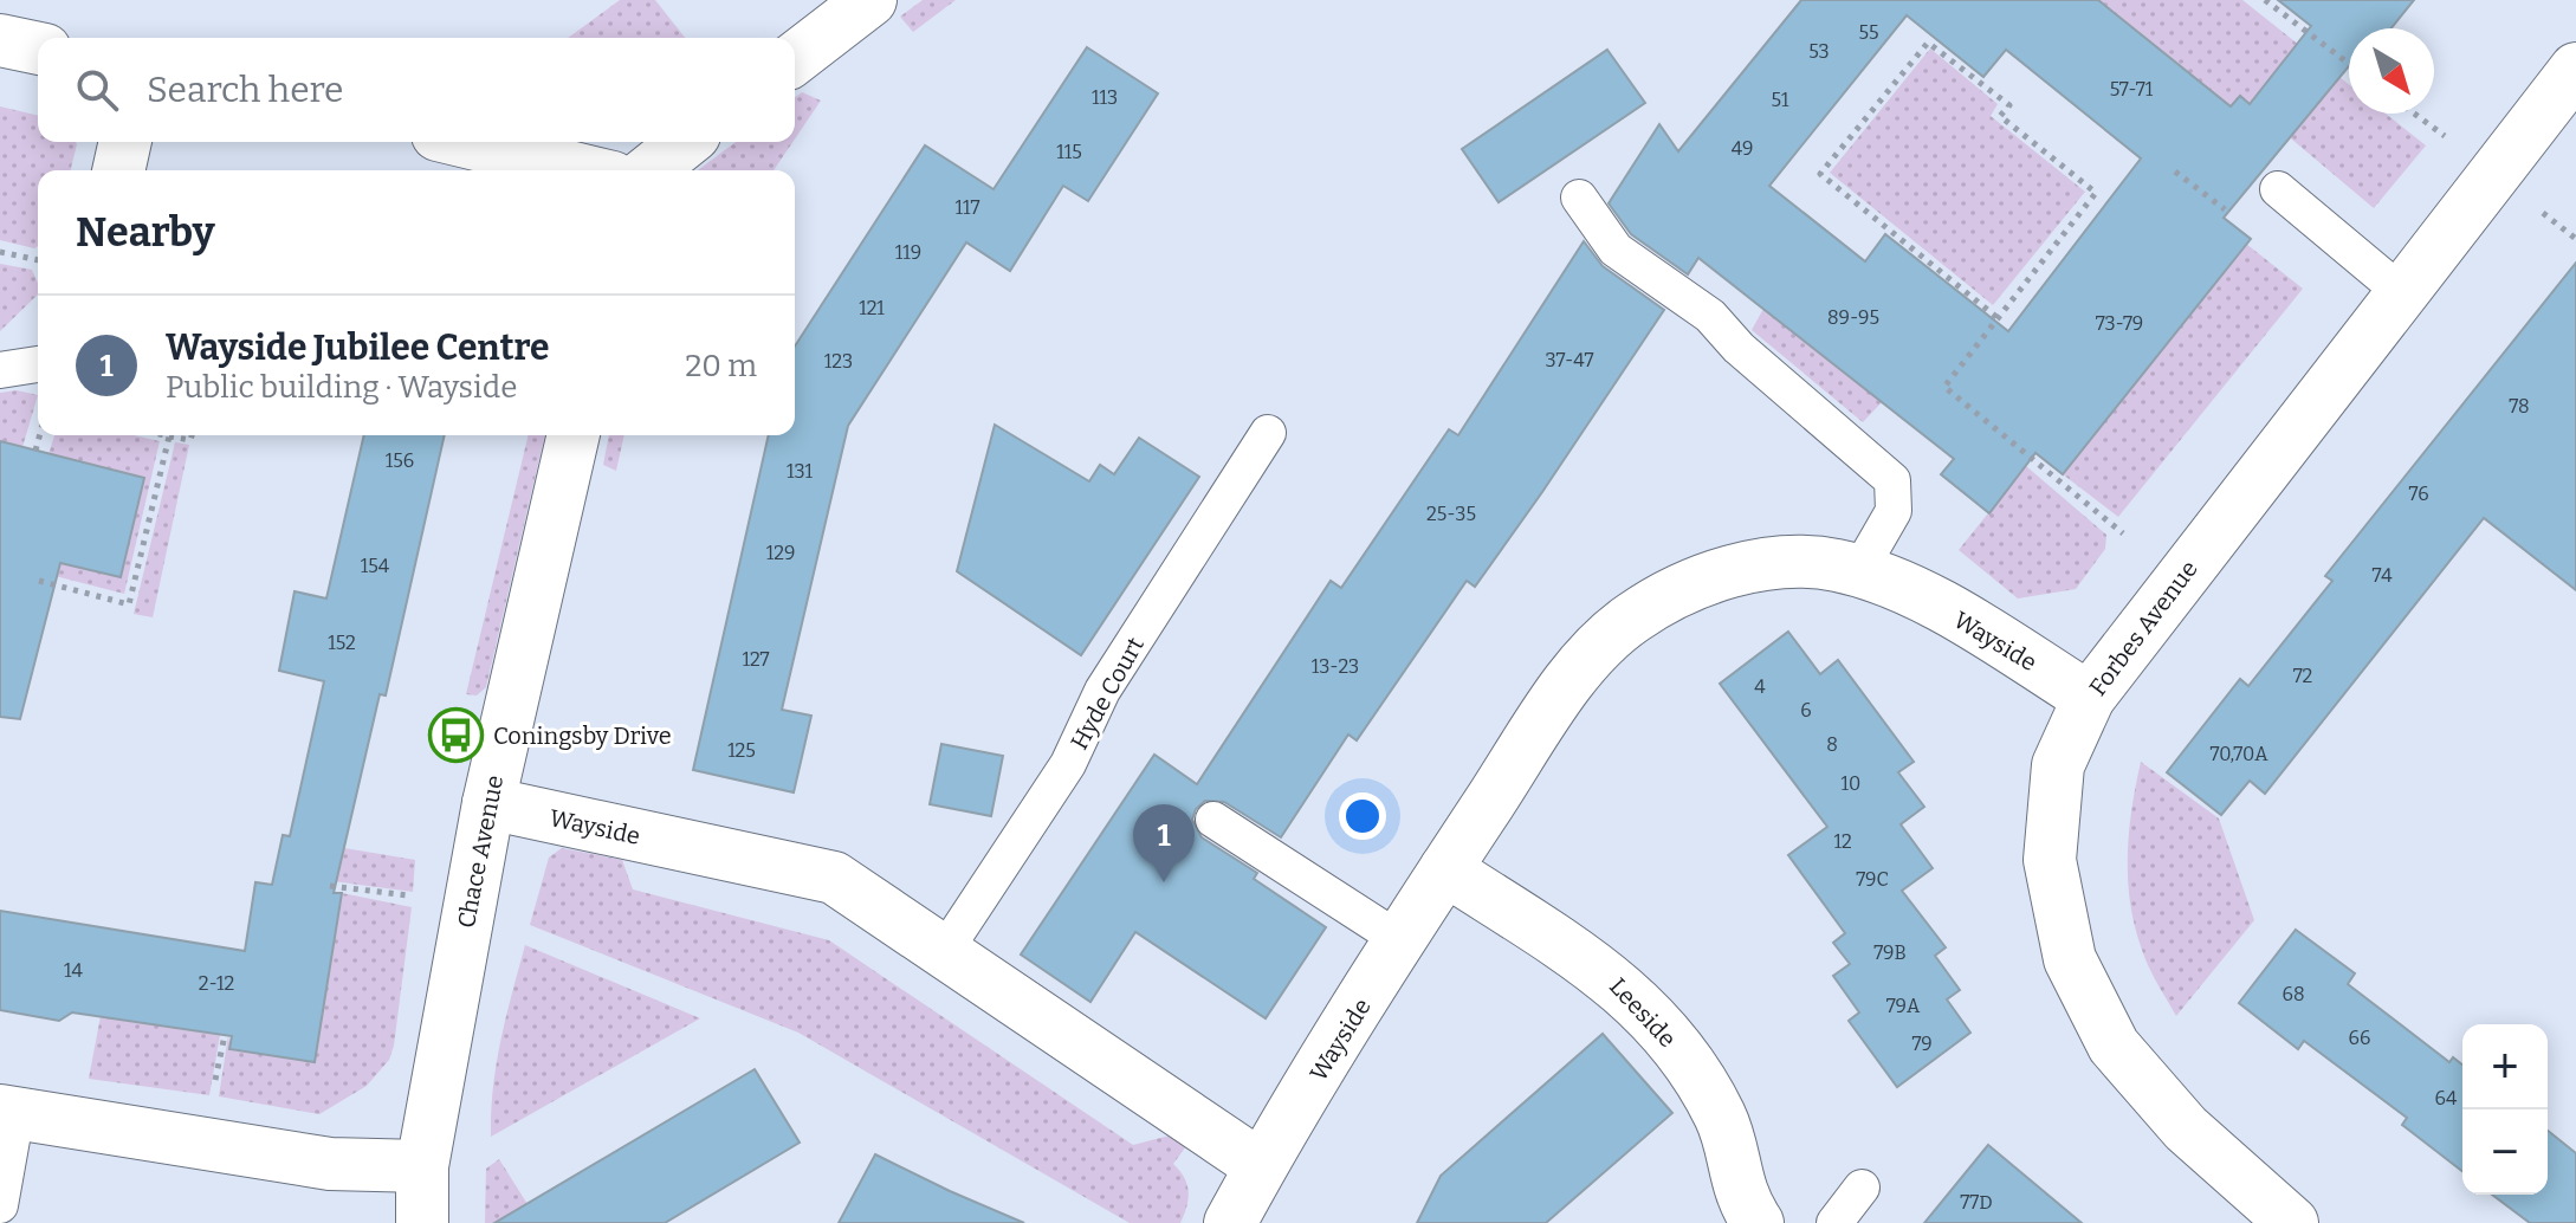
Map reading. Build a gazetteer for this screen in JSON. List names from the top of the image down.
{
  "streets": {
    "street": [
      "Forbes Avenue",
      "Wayside",
      "Chace Avenue",
      "Leeside"
    ],
    "lane": ["Hyde Court"]
  },
  "crossings": [
    ["Forbes Avenue", "Wayside"],
    ["Wayside", "Hyde Court"],
    ["Wayside", "Chace Avenue"],
    ["Wayside", "Leeside"]
  ],
  "places": {
    "bus stop": ["Coningsby Drive"]
  },
  "house_numbers": [
    "55",
    "53",
    "57-71",
    "113",
    "51",
    "49",
    "115",
    "117",
    "119",
    "121",
    "89-95",
    "73-79",
    "37-47",
    "123",
    "78",
    "156",
    "131",
    "76",
    "25-35",
    "129",
    "154",
    "74",
    "152",
    "127",
    "13-23",
    "72",
    "4",
    "6",
    "8",
    "125",
    "70,70A",
    "10",
    "12",
    "79C",
    "79B",
    "14",
    "2-12",
    "68",
    "79A",
    "66",
    "79",
    "64",
    "77D"
  ],
  "north": "bottom right",
  "page": {
    "search": "Search here",
    "heading": "Nearby",
    "list": [
      {
        "mark": "1",
        "name": "Wayside Jubilee Centre",
        "note": "Public building · Wayside",
        "value": "20 m"
      }
    ],
    "pins": "1",
    "map_buttons": ["+", "−"]
  }
}
